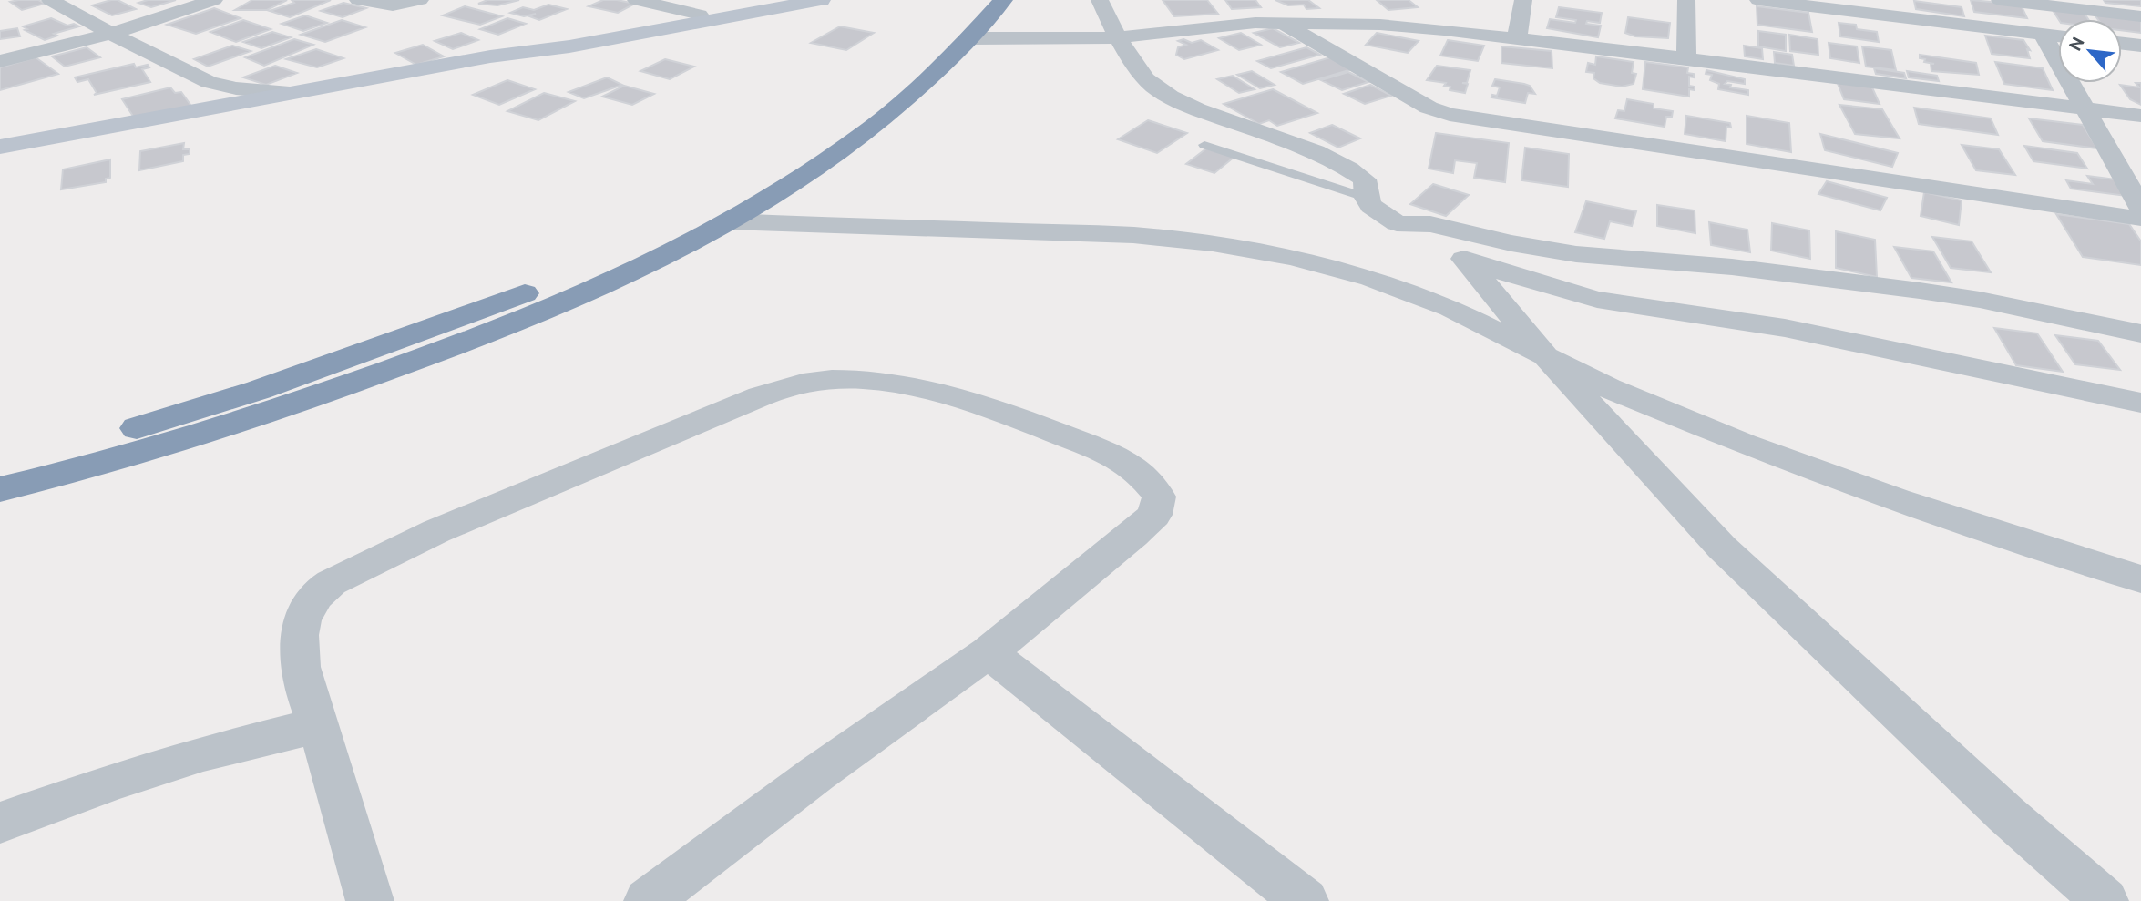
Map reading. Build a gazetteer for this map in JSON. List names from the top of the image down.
{
  "north": "top left"
}
